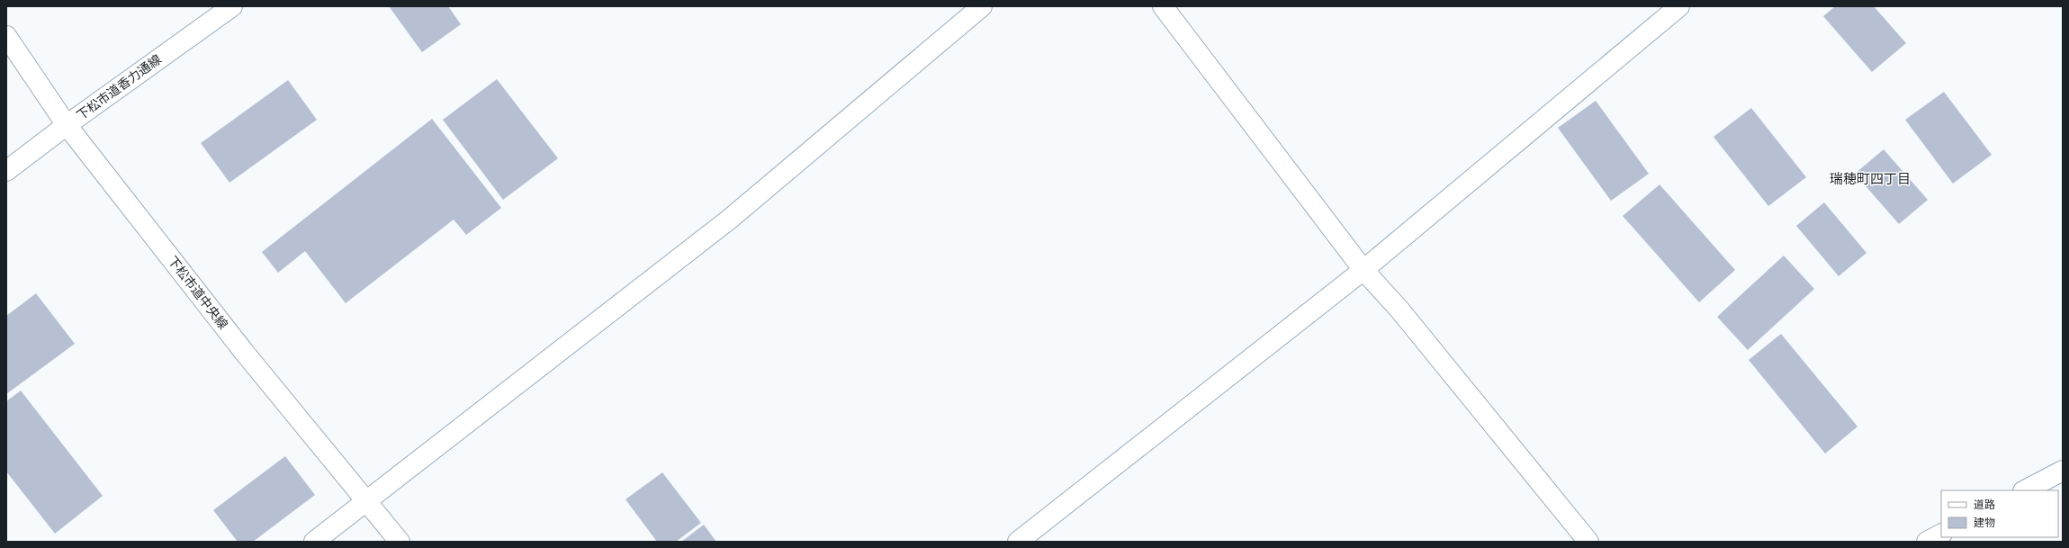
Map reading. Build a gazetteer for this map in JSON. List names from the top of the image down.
{
  "streets": {
    "street": ["下松市道香力通線", "下松市道中央線"]
  },
  "crossings": [
    ["下松市道香力通線", "下松市道中央線"]
  ],
  "districts": ["瑞穂町四丁目"],
  "legend": ["道路", "建物"]
}
